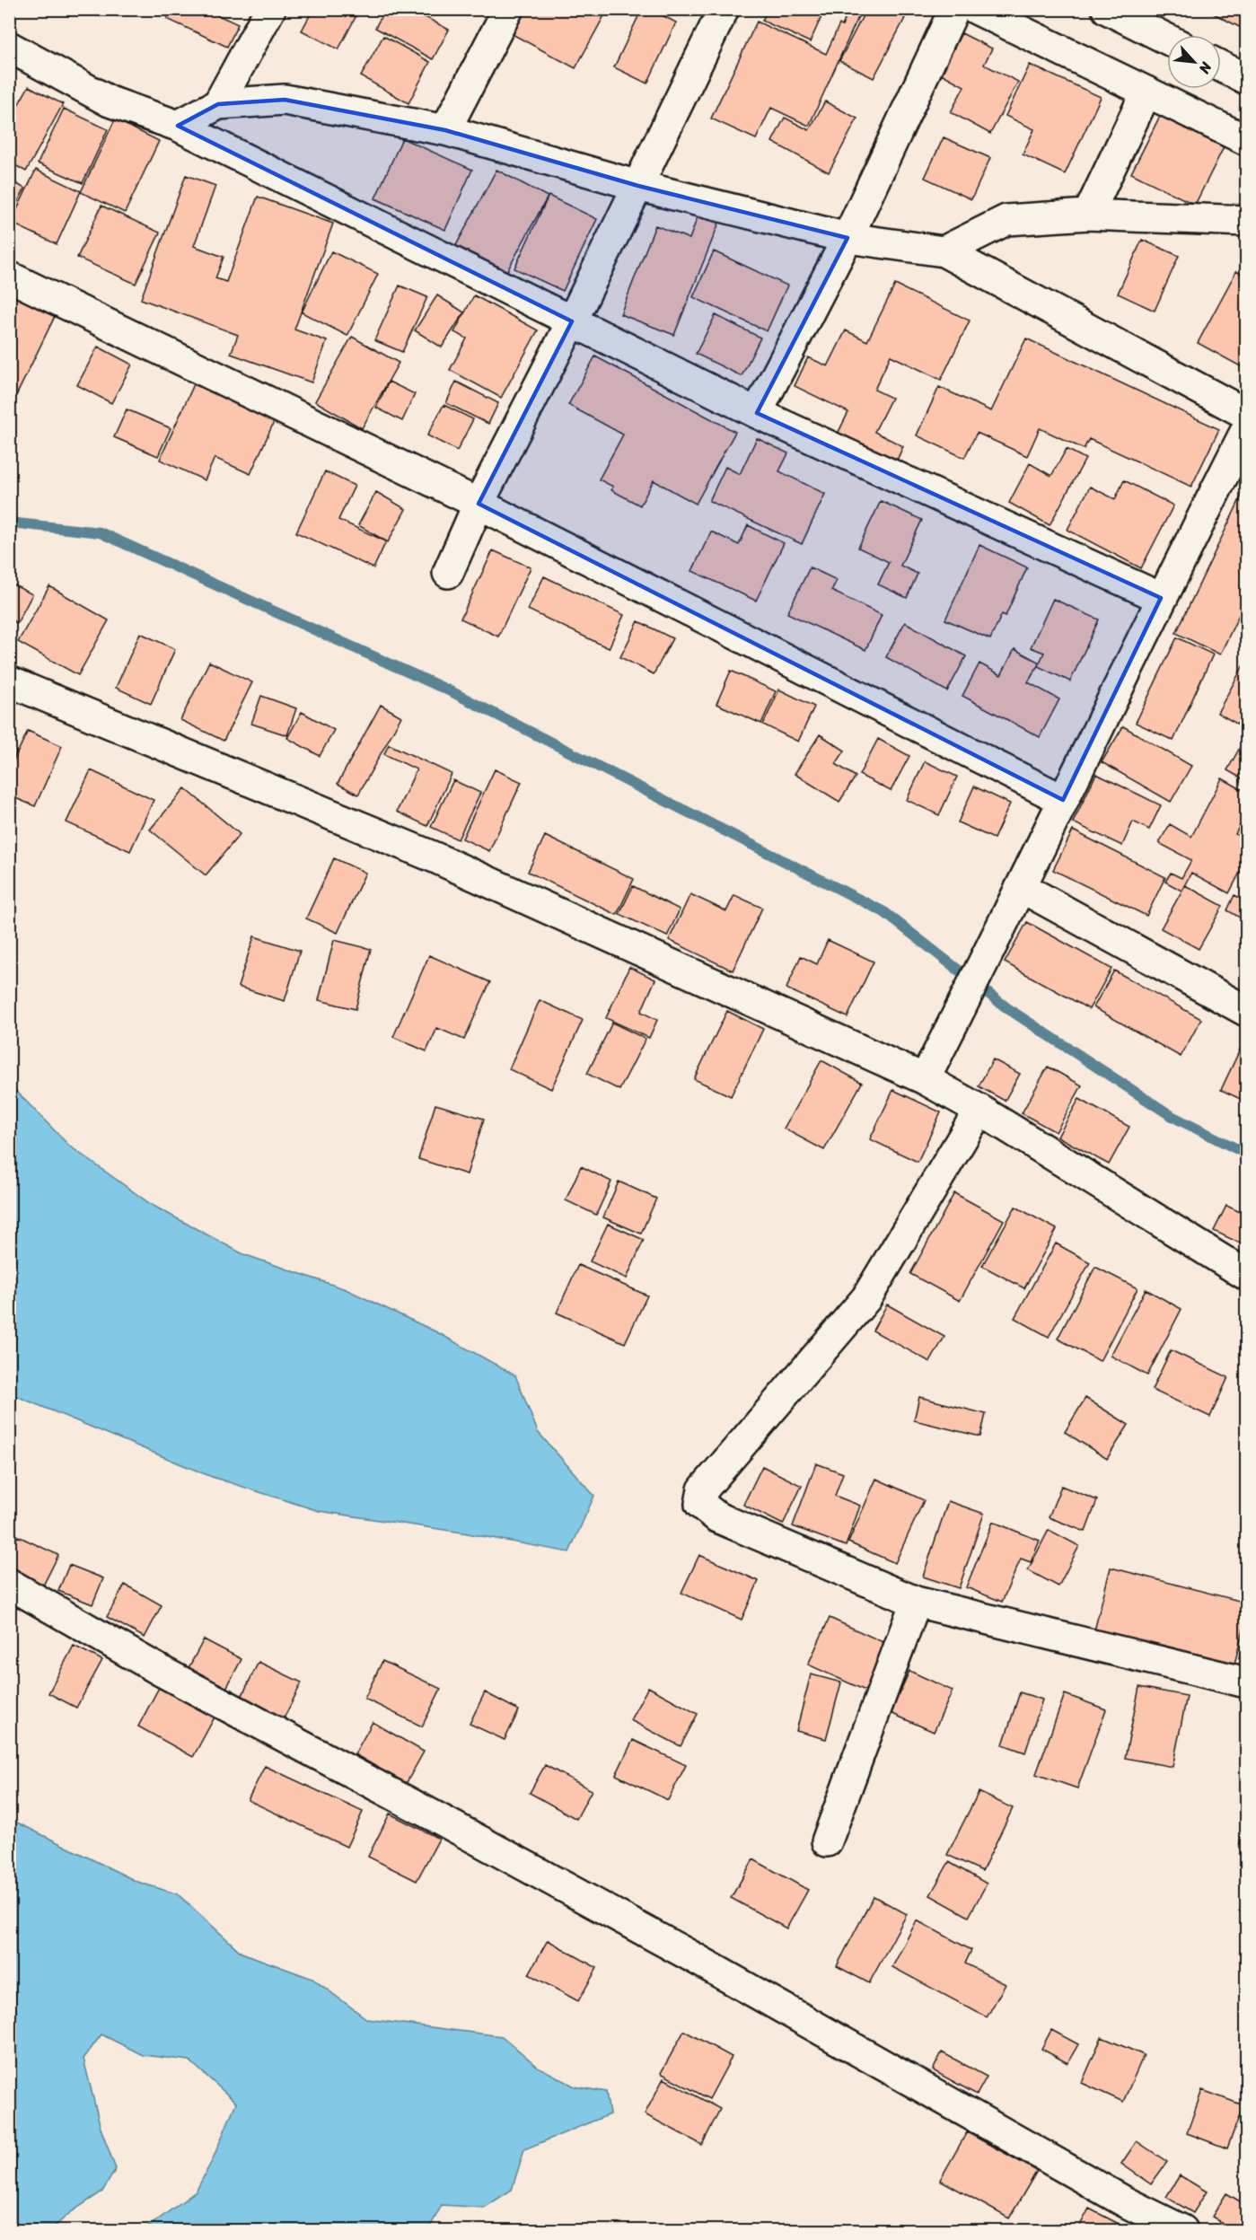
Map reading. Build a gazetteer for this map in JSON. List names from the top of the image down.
{
  "north": "bottom right"
}
